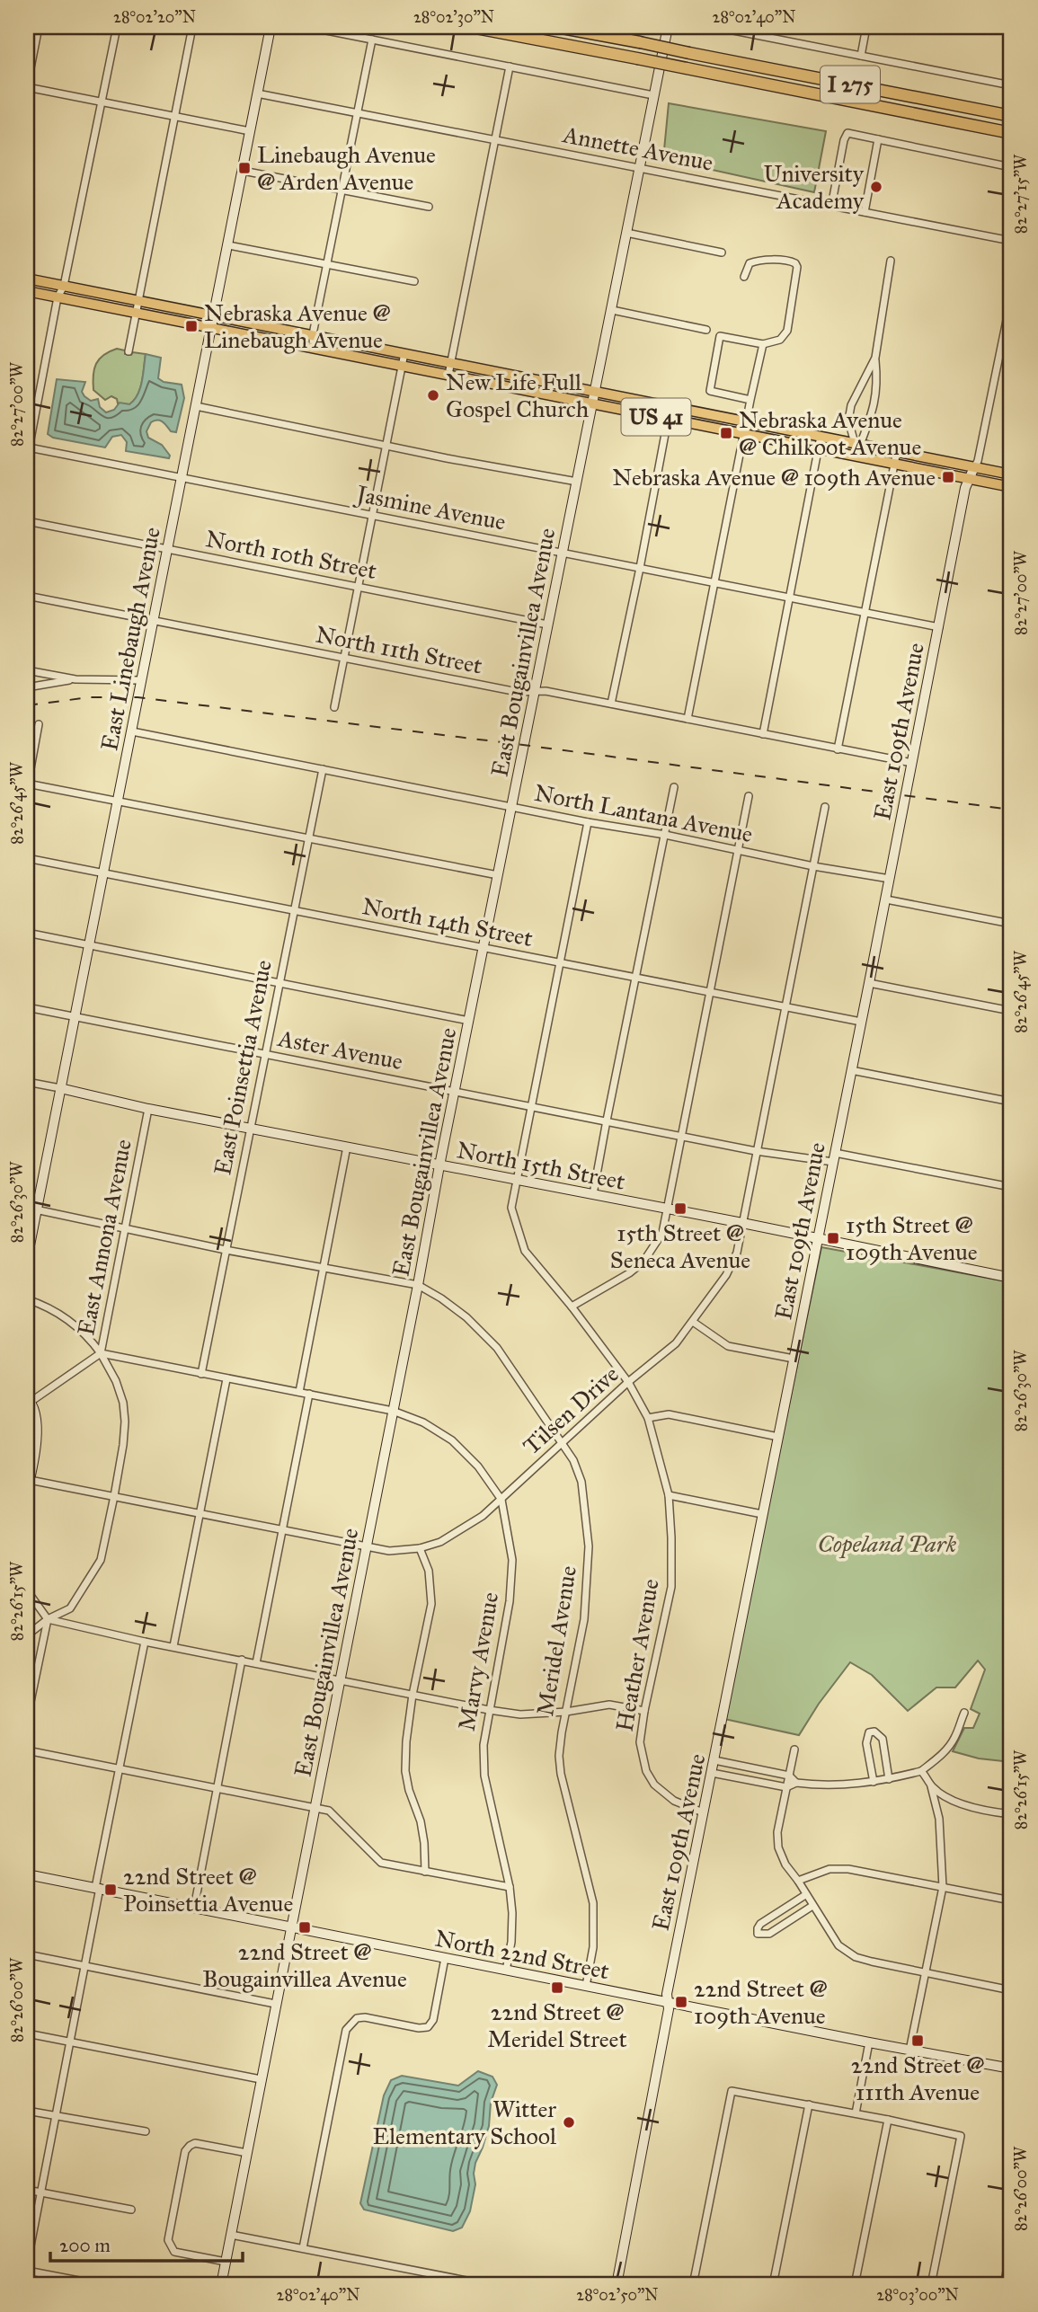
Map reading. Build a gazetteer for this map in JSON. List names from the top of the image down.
{
  "streets": {
    "highway": ["I 275"],
    "main road": ["US 41"],
    "street": [
      "Annette Avenue",
      "Jasmine Avenue",
      "North 10th Street",
      "East Linebaugh Avenue",
      "North 11th Street",
      "East Bougainvillea Avenue",
      "East 109th Avenue",
      "North Lantana Avenue",
      "North 14th Street",
      "Aster Avenue",
      "East Poinsettia Avenue",
      "North 15th Street",
      "East Annona Avenue",
      "Tilsen Drive",
      "Meridel Avenue",
      "Heather Avenue",
      "Marvy Avenue",
      "North 22nd Street"
    ]
  },
  "crossings": [
    ["Annette Avenue", "East Linebaugh Avenue"],
    ["Annette Avenue", "East Bougainvillea Avenue"],
    ["US 41", "East Linebaugh Avenue"],
    ["US 41", "East Bougainvillea Avenue"],
    ["US 41", "East 109th Avenue"],
    ["Jasmine Avenue", "East Linebaugh Avenue"],
    ["Jasmine Avenue", "East Bougainvillea Avenue"],
    ["Jasmine Avenue", "East 109th Avenue"],
    ["North 10th Street", "East Linebaugh Avenue"],
    ["North 10th Street", "East Bougainvillea Avenue"],
    ["East Linebaugh Avenue", "North 11th Street"],
    ["East Linebaugh Avenue", "North Lantana Avenue"],
    ["East Linebaugh Avenue", "North 14th Street"],
    ["East Linebaugh Avenue", "Aster Avenue"],
    ["East Linebaugh Avenue", "North 15th Street"],
    ["North 11th Street", "East Bougainvillea Avenue"],
    ["North 11th Street", "East 109th Avenue"],
    ["East Bougainvillea Avenue", "North Lantana Avenue"],
    ["East Bougainvillea Avenue", "North 14th Street"],
    ["East Bougainvillea Avenue", "Aster Avenue"],
    ["East Bougainvillea Avenue", "North 15th Street"],
    ["East Bougainvillea Avenue", "Tilsen Drive"],
    ["East Bougainvillea Avenue", "Meridel Avenue"],
    ["East Bougainvillea Avenue", "Marvy Avenue"],
    ["East Bougainvillea Avenue", "North 22nd Street"],
    ["East 109th Avenue", "North Lantana Avenue"],
    ["East 109th Avenue", "North 14th Street"],
    ["East 109th Avenue", "Aster Avenue"],
    ["East 109th Avenue", "North 15th Street"],
    ["East 109th Avenue", "Heather Avenue"],
    ["East 109th Avenue", "North 22nd Street"],
    ["North Lantana Avenue", "East Poinsettia Avenue"],
    ["North Lantana Avenue", "Tilsen Drive"],
    ["North Lantana Avenue", "Heather Avenue"],
    ["North 14th Street", "East Poinsettia Avenue"],
    ["North 14th Street", "Tilsen Drive"],
    ["North 14th Street", "Heather Avenue"],
    ["Aster Avenue", "East Poinsettia Avenue"],
    ["Aster Avenue", "Tilsen Drive"],
    ["Aster Avenue", "Heather Avenue"],
    ["East Poinsettia Avenue", "North 15th Street"],
    ["East Poinsettia Avenue", "Marvy Avenue"],
    ["North 15th Street", "East Annona Avenue"],
    ["North 15th Street", "Tilsen Drive"],
    ["North 15th Street", "Heather Avenue"],
    ["East Annona Avenue", "Tilsen Drive"],
    ["East Annona Avenue", "Marvy Avenue"],
    ["Tilsen Drive", "Meridel Avenue"],
    ["Tilsen Drive", "Heather Avenue"],
    ["Tilsen Drive", "Marvy Avenue"],
    ["Meridel Avenue", "North 22nd Street"],
    ["Marvy Avenue", "North 22nd Street"]
  ],
  "parks": ["Copeland Park"],
  "places": {
    "transit": [
      "Linebaugh Avenue @ Arden Avenue",
      "Nebraska Avenue @ Linebaugh Avenue",
      "Nebraska Avenue @ Chilkoot Avenue",
      "Nebraska Avenue @ 109th Avenue",
      "15th Street @ Seneca Avenue",
      "15th Street @ 109th Avenue",
      "22nd Street @ Poinsettia Avenue",
      "22nd Street @ Bougainvillea Avenue",
      "22nd Street @ Meridel Street",
      "22nd Street @ 109th Avenue",
      "22nd Street @ 111th Avenue"
    ],
    "other": ["University Academy", "New Life Full Gospel Church", "Witter Elementary School"]
  },
  "scale_bar": "200 m",
  "coordinates": [
    "28°02'20\"N",
    "28°02'30\"N",
    "28°02'40\"N",
    "82°27'15\"W",
    "82°27'00\"W",
    "82°26'45\"W",
    "82°26'30\"W",
    "82°26'15\"W",
    "82°26'00\"W",
    "28°02'50\"N",
    "28°03'00\"N"
  ]
}
